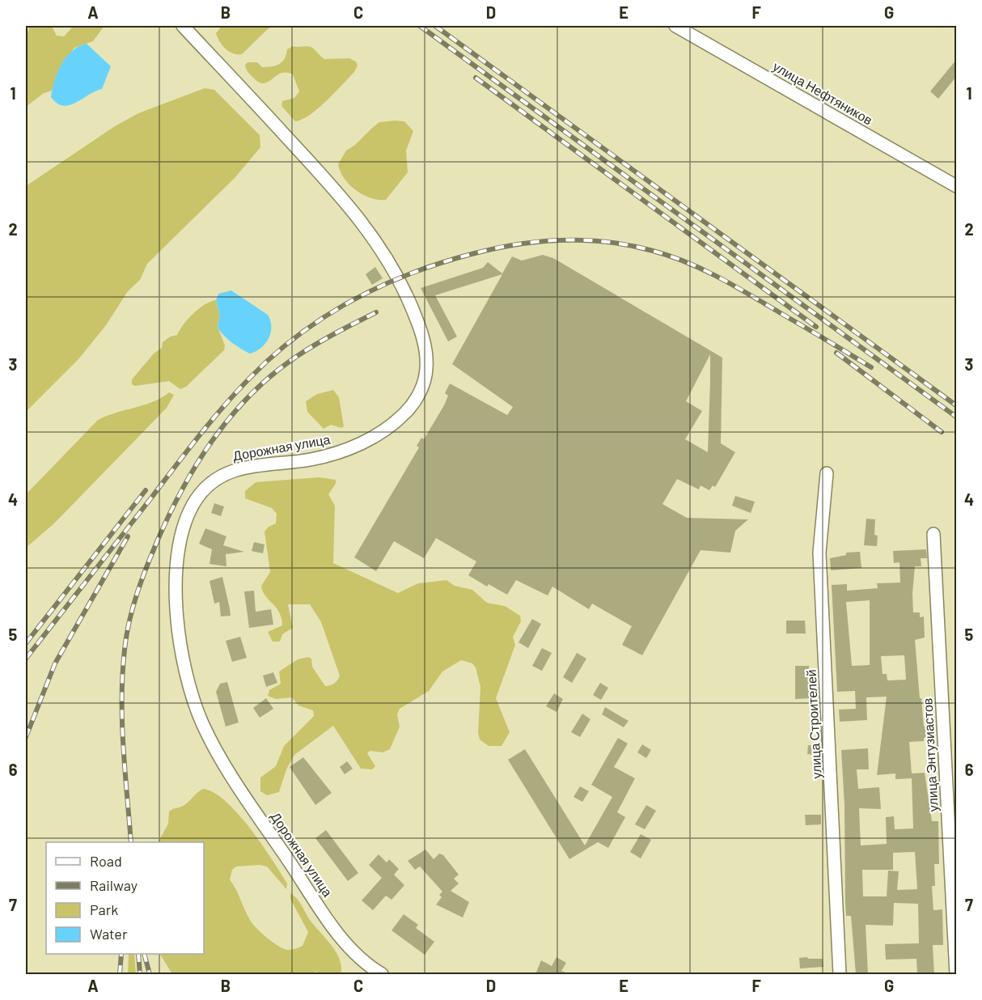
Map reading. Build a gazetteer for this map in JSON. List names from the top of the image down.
{
  "streets": {
    "street": [
      "улица Нефтяников",
      "Дорожная улица",
      "улица Строителей",
      "улица Энтузиастов"
    ]
  },
  "legend": [
    "Road",
    "Railway",
    "Park",
    "Water"
  ],
  "grid": {
    "columns": [
      "A",
      "B",
      "C",
      "D",
      "E",
      "F",
      "G"
    ],
    "rows": [
      "1",
      "2",
      "3",
      "4",
      "5",
      "6",
      "7"
    ]
  }
}
